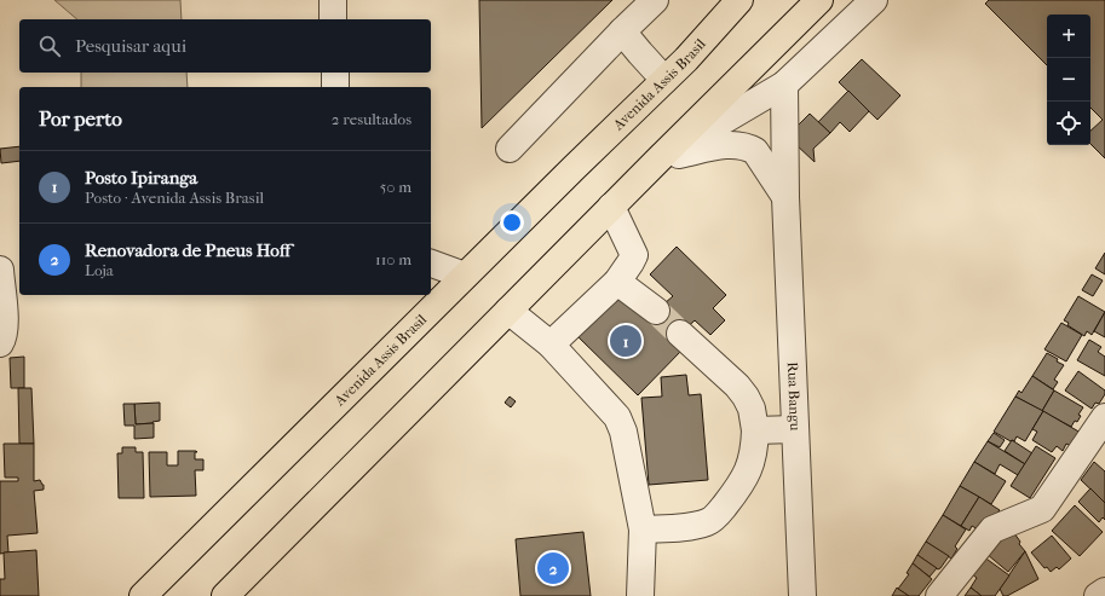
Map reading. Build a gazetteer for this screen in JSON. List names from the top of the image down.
{
  "streets": {
    "main road": ["Avenida Assis Brasil"],
    "street": ["Rua Bangu"]
  },
  "page": {
    "map_buttons": ["+", "−"],
    "search": "Pesquisar aqui",
    "heading": ["Por perto", "2 resultados"],
    "list": [
      {
        "mark": "1",
        "name": "Posto Ipiranga",
        "note": "Posto · Avenida Assis Brasil",
        "value": "50 m"
      },
      {
        "mark": "2",
        "name": "Renovadora de Pneus Hoff",
        "note": "Loja",
        "value": "110 m"
      }
    ],
    "pins": ["1", "2"]
  }
}
